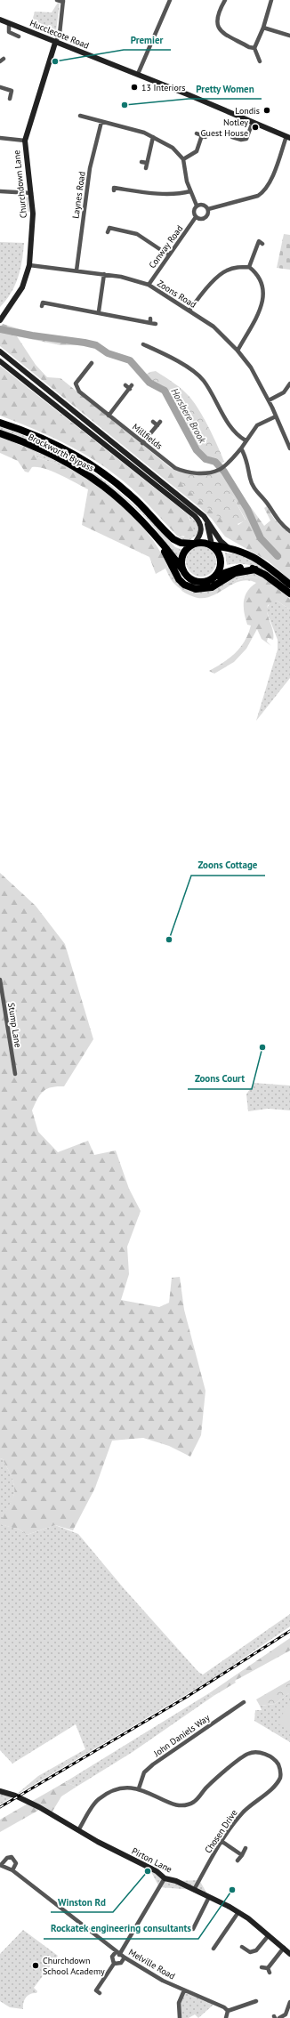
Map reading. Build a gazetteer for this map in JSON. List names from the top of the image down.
{
  "streets": {
    "highway": ["Brockworth Bypass"],
    "street": [
      "Hucclecote Road",
      "Churchdown Lane",
      "Laynes Road",
      "Conway Road",
      "Zoons Road",
      "Millfields",
      "Stump Lane",
      "John Daniels Way",
      "Chosen Drive",
      "Pirton Lane",
      "Melville Road"
    ]
  },
  "crossings": [
    ["Hucclecote Road", "Churchdown Lane"],
    ["Churchdown Lane", "Zoons Road"],
    ["Laynes Road", "Zoons Road"],
    ["Conway Road", "Zoons Road"],
    ["Zoons Road", "Millfields"],
    ["John Daniels Way", "Chosen Drive"],
    ["Chosen Drive", "Pirton Lane"]
  ],
  "water": ["Horsbere Brook"],
  "places": [
    "Premier",
    "13 Interiors",
    "Pretty Women",
    "Londis",
    "Notley Guest House",
    "Zoons Cottage",
    "Zoons Court",
    "Winston Rd",
    "Rockatek engineering consultants",
    "Churchdown School Academy"
  ]
}
